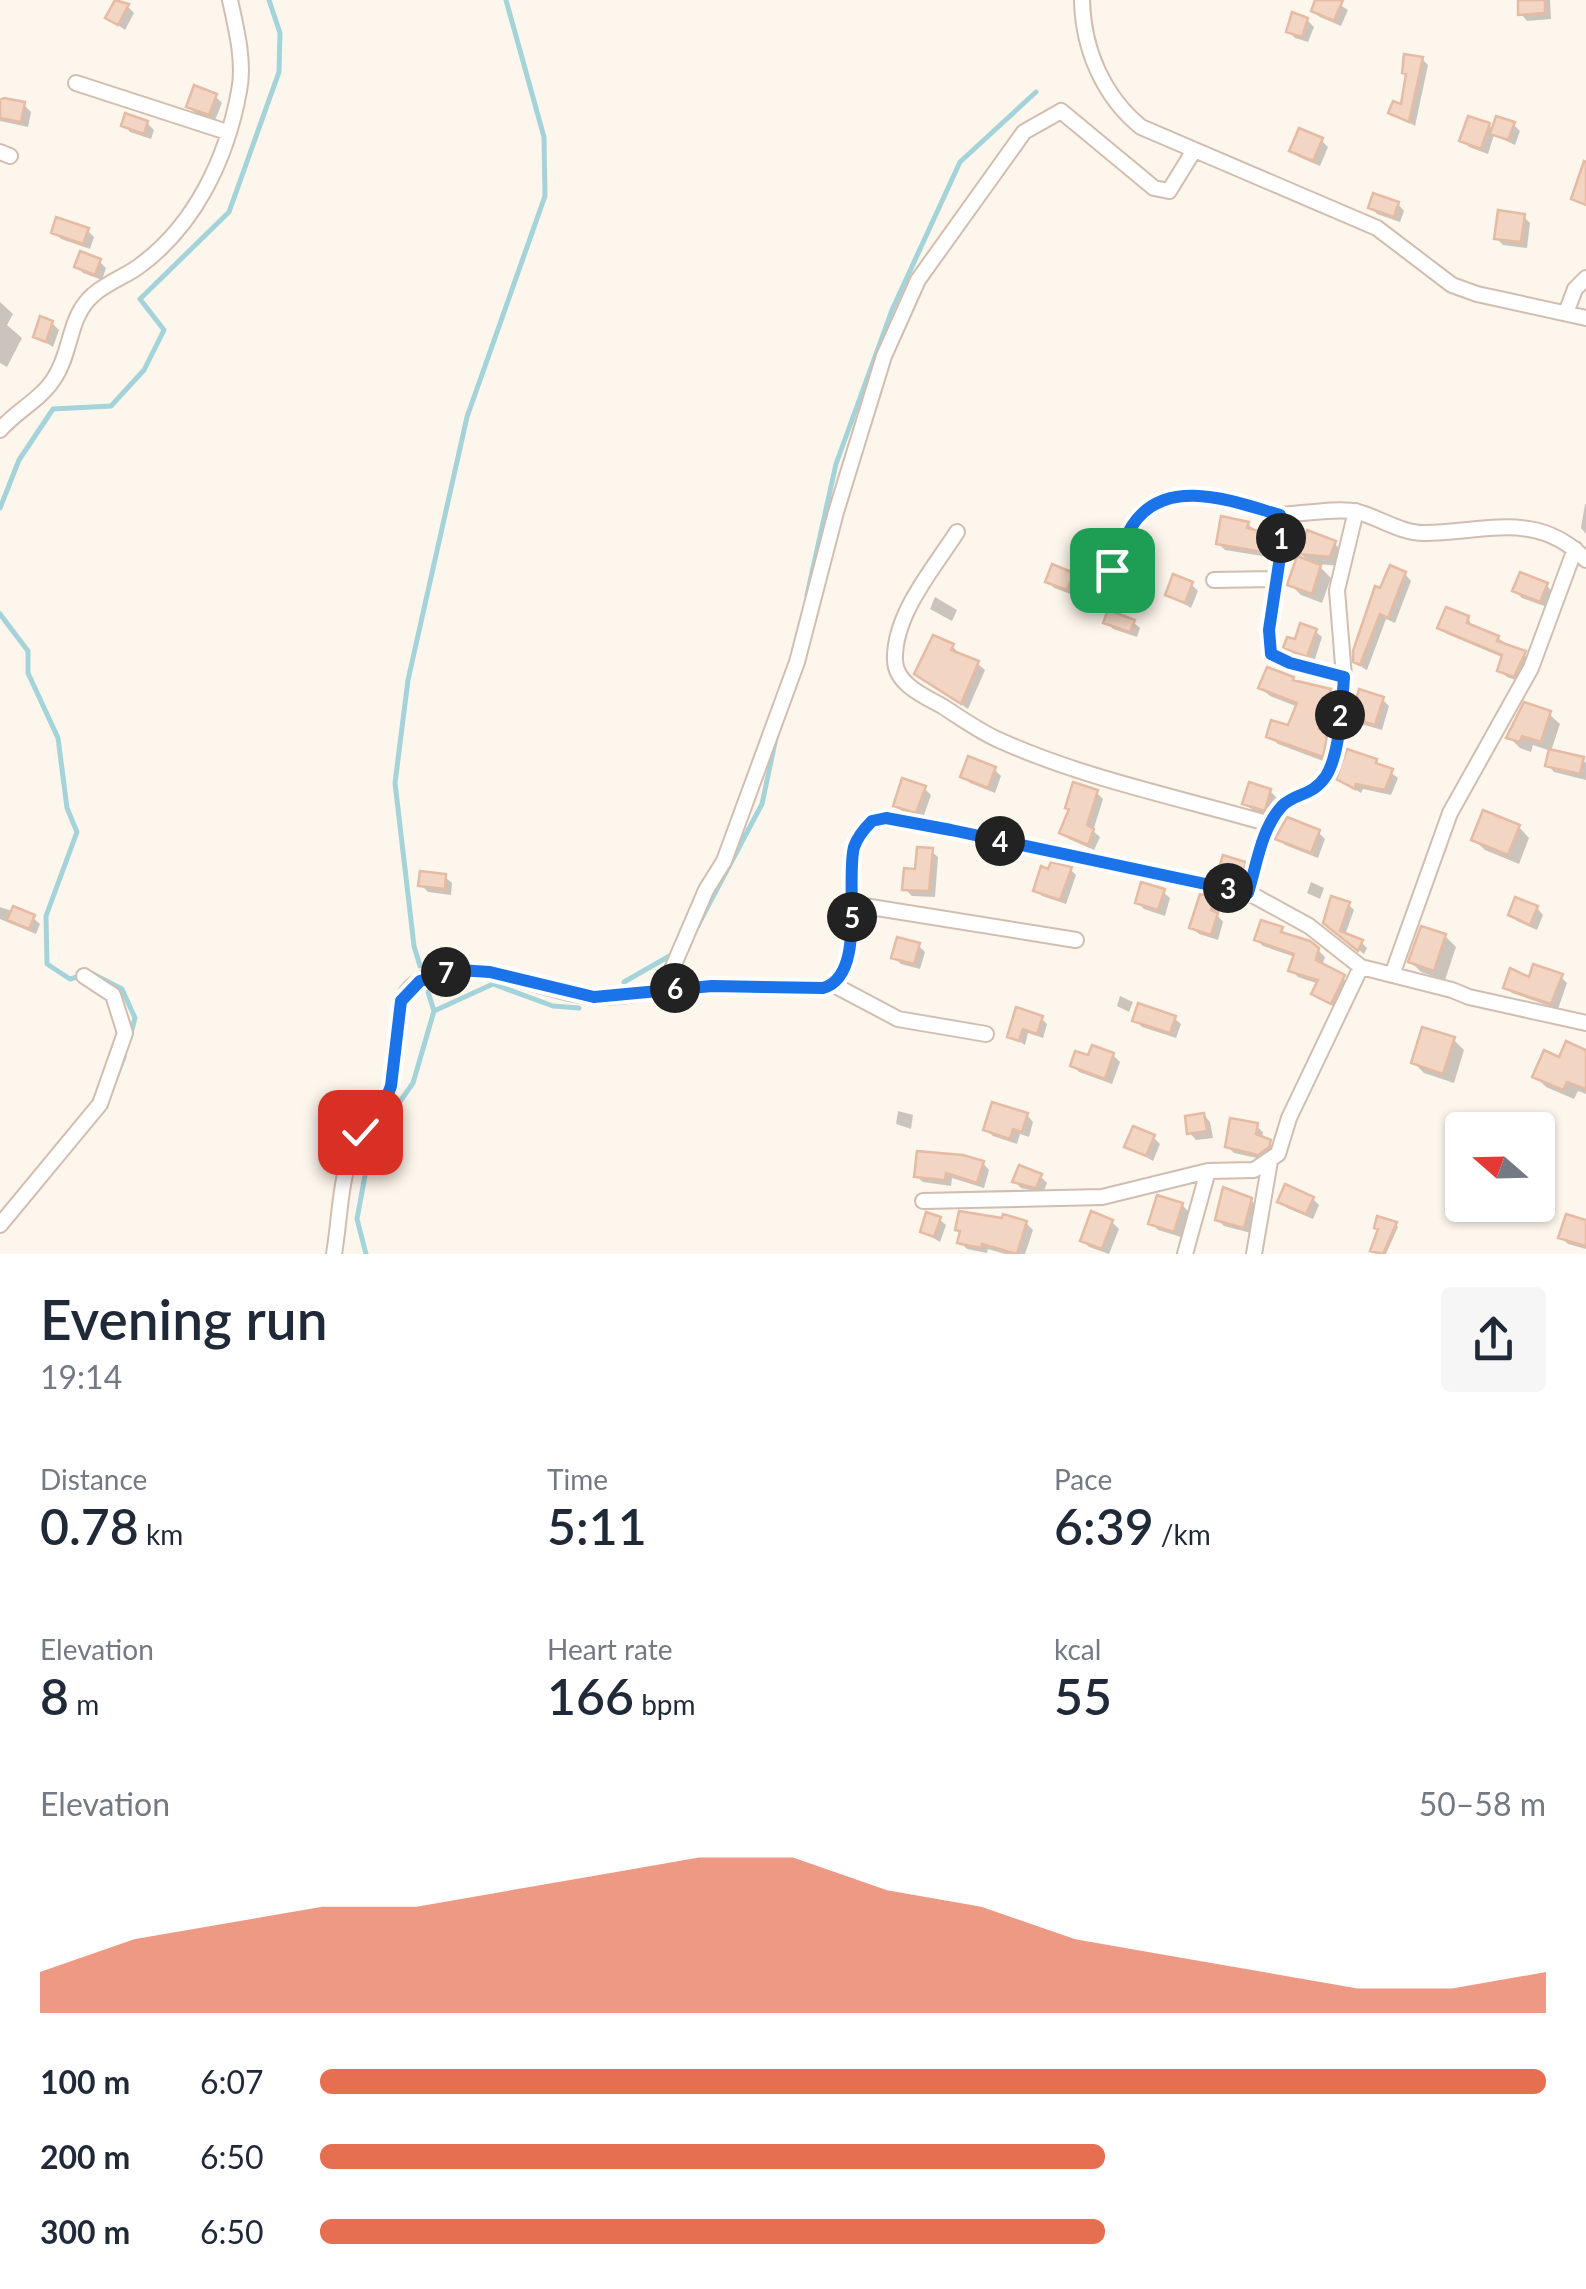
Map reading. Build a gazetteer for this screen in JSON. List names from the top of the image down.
{
  "north": "left",
  "page": {
    "pins": [
      "1",
      "2",
      "4",
      "3",
      "5",
      "7",
      "6"
    ],
    "heading": ["Evening run", "19:14"],
    "stats": [
      ["Distance", "0.78 km"],
      ["Time", "5:11"],
      ["Pace", "6:39 /km"],
      ["Elevation", "8 m"],
      ["Heart rate", "166 bpm"],
      ["kcal", "55"]
    ],
    "chart": ["Elevation", "50–58 m"],
    "list": [
      {
        "name": "100 m",
        "note": "6:07"
      },
      {
        "name": "200 m",
        "note": "6:50"
      },
      {
        "name": "300 m",
        "note": "6:50"
      }
    ]
  }
}
